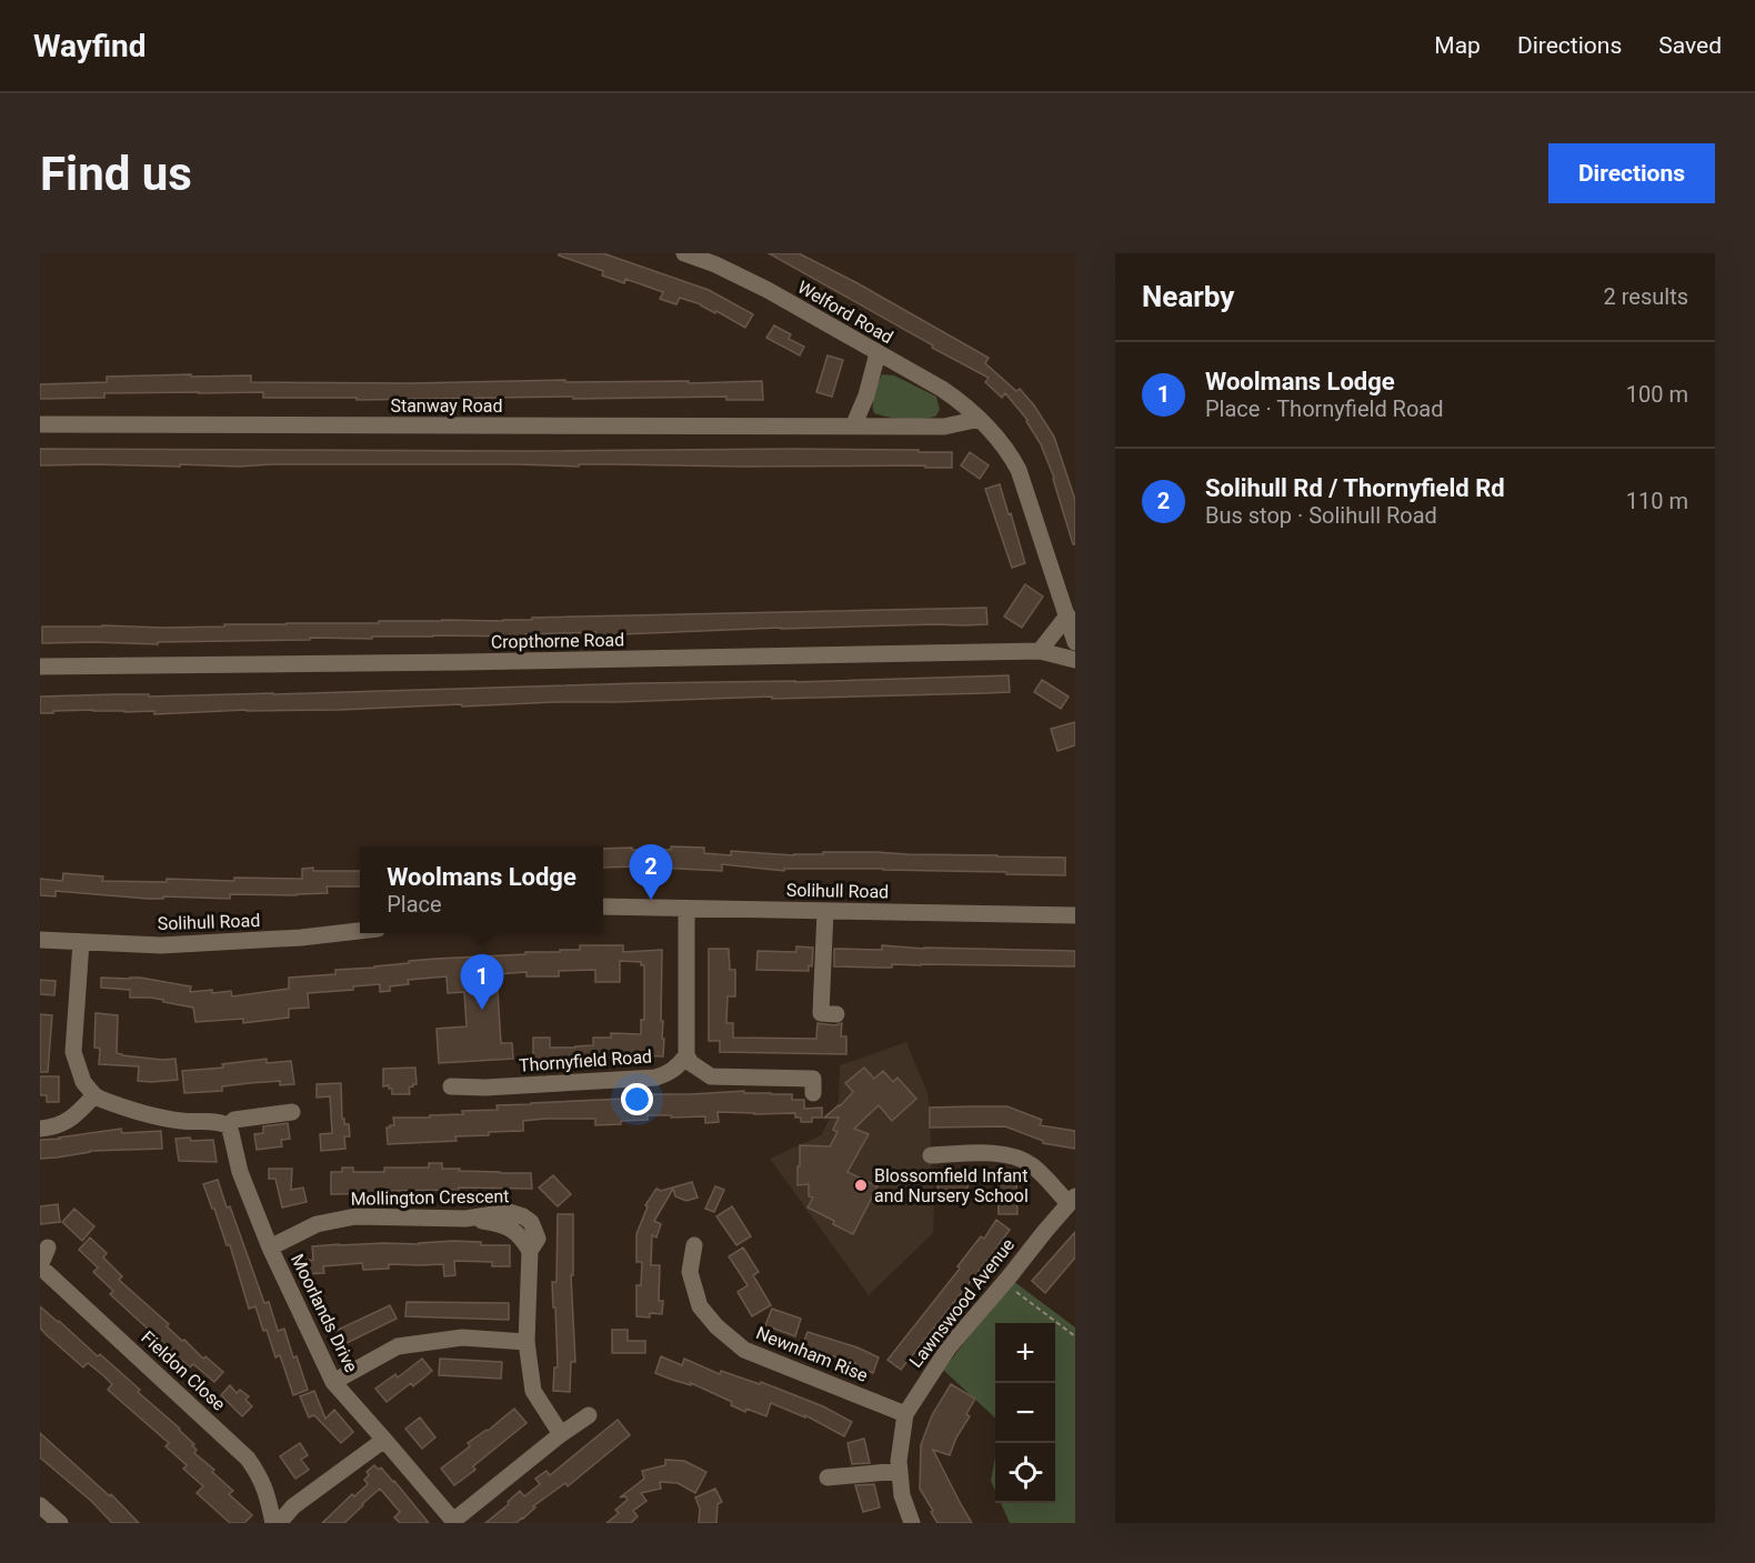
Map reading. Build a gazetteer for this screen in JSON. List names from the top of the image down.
{
  "streets": {
    "street": [
      "Welford Road",
      "Stanway Road",
      "Cropthorne Road",
      "Solihull Road",
      "Thornyfield Road",
      "Mollington Crescent",
      "Lawnswood Avenue",
      "Moorlands Drive",
      "Newnham Rise",
      "Fieldon Close"
    ]
  },
  "crossings": [
    ["Welford Road", "Stanway Road"],
    ["Mollington Crescent", "Moorlands Drive"],
    ["Lawnswood Avenue", "Newnham Rise"]
  ],
  "places": ["Blossomfield Infant and Nursery School"],
  "page": {
    "header": "Wayfind",
    "nav": ["Map", "Directions", "Saved"],
    "buttons": "Directions",
    "title": "Find us",
    "heading": ["Nearby", "2 results"],
    "list": [
      {
        "mark": "1",
        "name": "Woolmans Lodge",
        "note": "Place · Thornyfield Road",
        "value": "100 m"
      },
      {
        "mark": "2",
        "name": "Solihull Rd / Thornyfield Rd",
        "note": "Bus stop · Solihull Road",
        "value": "110 m"
      }
    ],
    "pins": ["2", "1"],
    "popup": ["Woolmans Lodge", "Place"],
    "map_buttons": ["+", "−"]
  }
}
